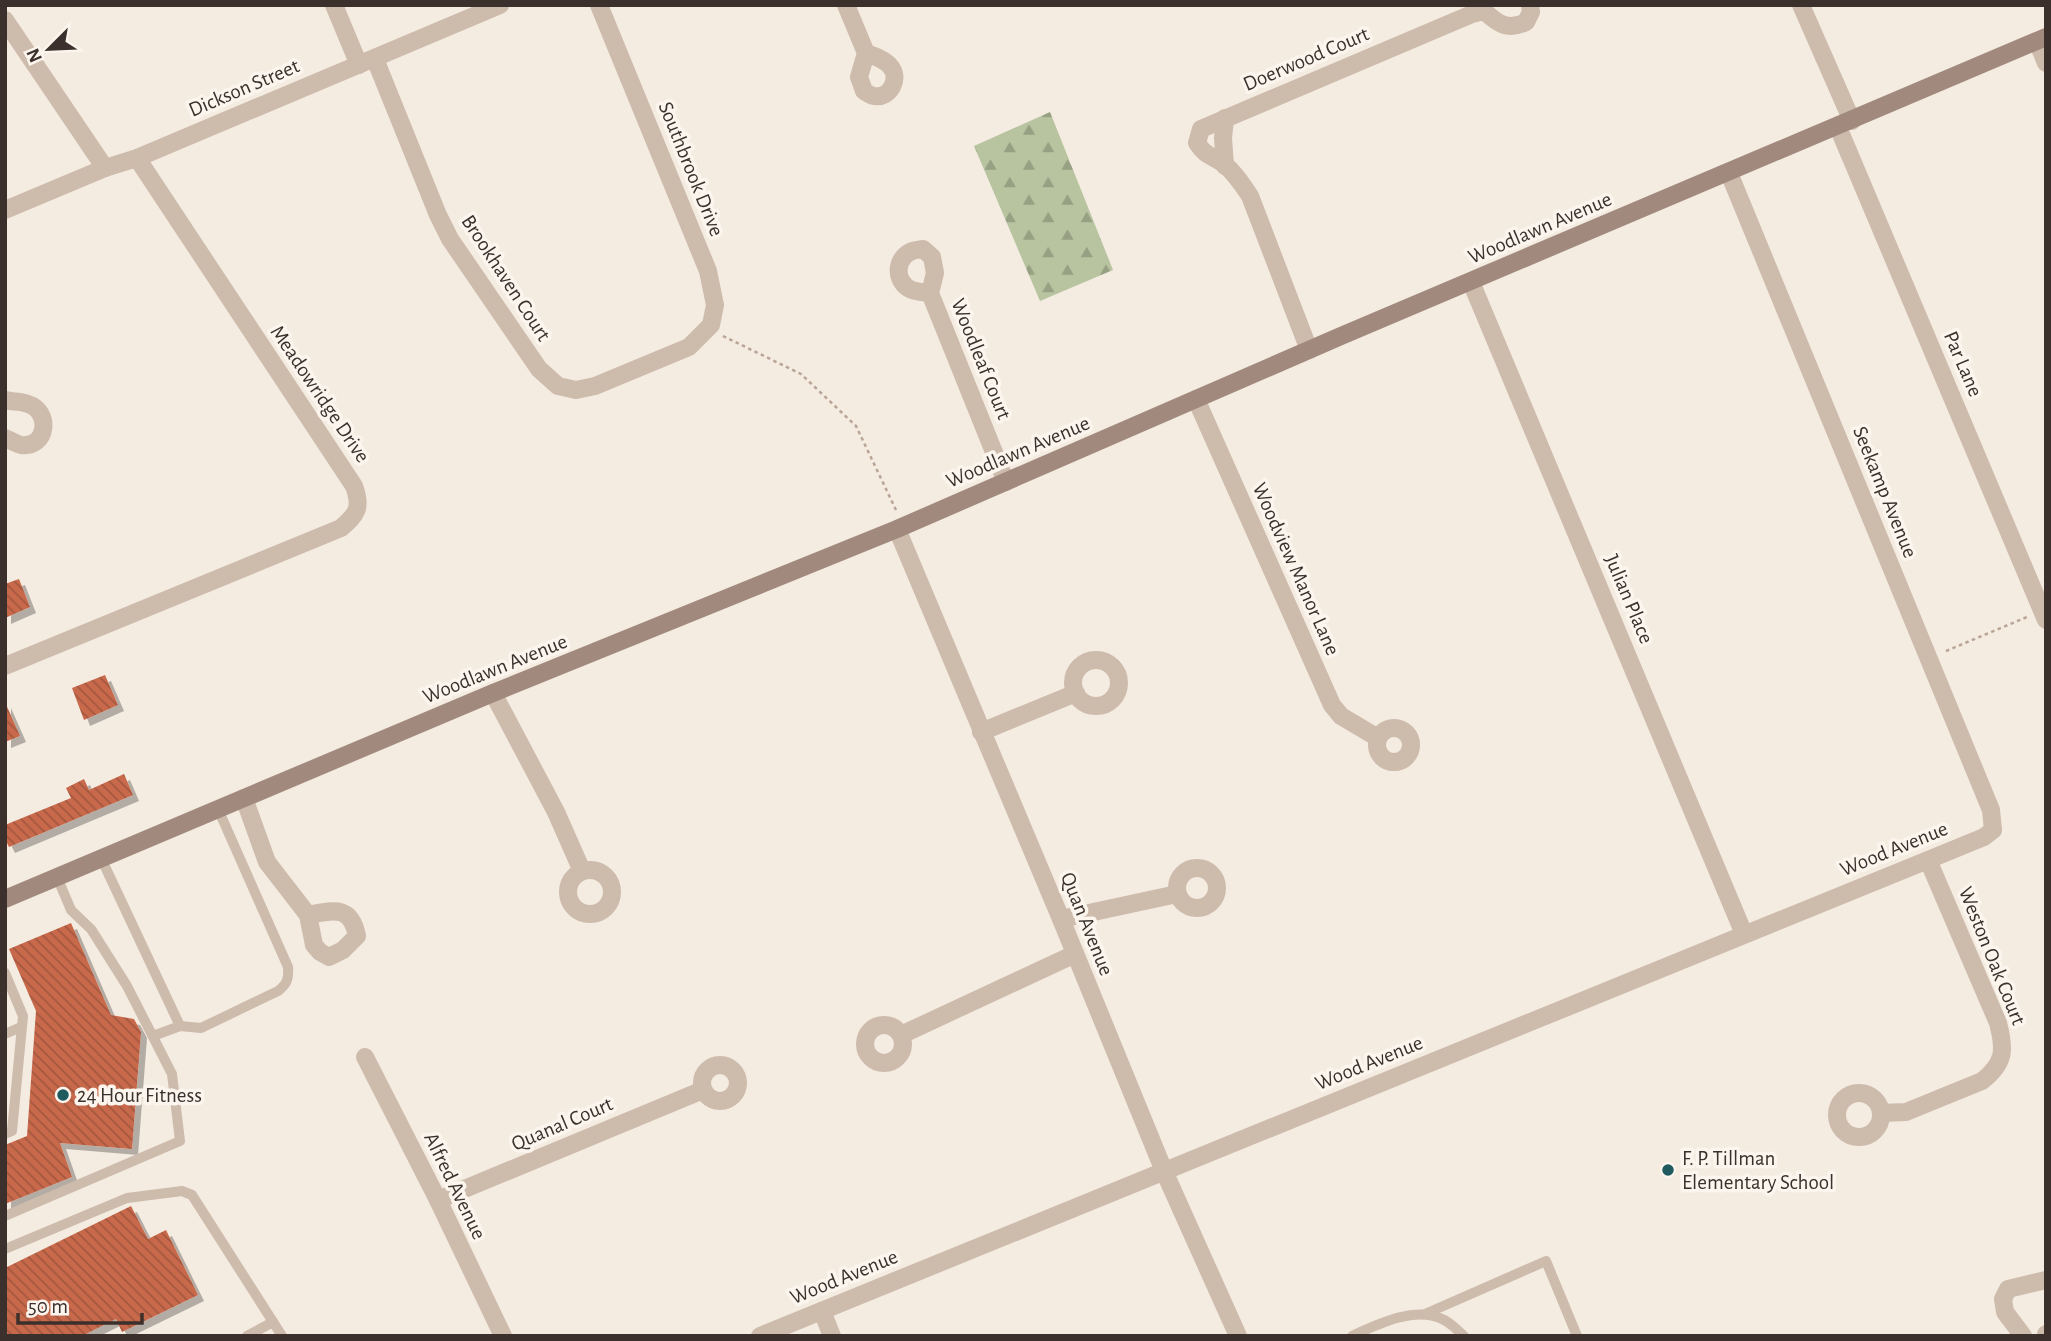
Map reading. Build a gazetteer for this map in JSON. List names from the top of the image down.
{
  "streets": {
    "street": [
      "Doerwood Court",
      "Dickson Street",
      "Southbrook Drive",
      "Woodlawn Avenue",
      "Brookhaven Court",
      "Woodleaf Court",
      "Par Lane",
      "Meadowridge Drive",
      "Seekamp Avenue",
      "Woodview Manor Lane",
      "Julian Place",
      "Wood Avenue",
      "Quan Avenue",
      "Weston Oak Court",
      "Quanal Court",
      "Alfred Avenue"
    ]
  },
  "crossings": [
    ["Doerwood Court", "Woodlawn Avenue"],
    ["Dickson Street", "Brookhaven Court"],
    ["Dickson Street", "Meadowridge Drive"],
    ["Southbrook Drive", "Brookhaven Court"],
    ["Woodlawn Avenue", "Woodleaf Court"],
    ["Woodlawn Avenue", "Par Lane"],
    ["Woodlawn Avenue", "Seekamp Avenue"],
    ["Woodlawn Avenue", "Woodview Manor Lane"],
    ["Woodlawn Avenue", "Julian Place"],
    ["Woodlawn Avenue", "Quan Avenue"],
    ["Seekamp Avenue", "Wood Avenue"],
    ["Julian Place", "Wood Avenue"],
    ["Wood Avenue", "Quan Avenue"],
    ["Wood Avenue", "Weston Oak Court"],
    ["Quanal Court", "Alfred Avenue"]
  ],
  "places": ["24 Hour Fitness", "F. P. Tillman Elementary School"],
  "scale_bar": "50 m",
  "north": "bottom left"
}
